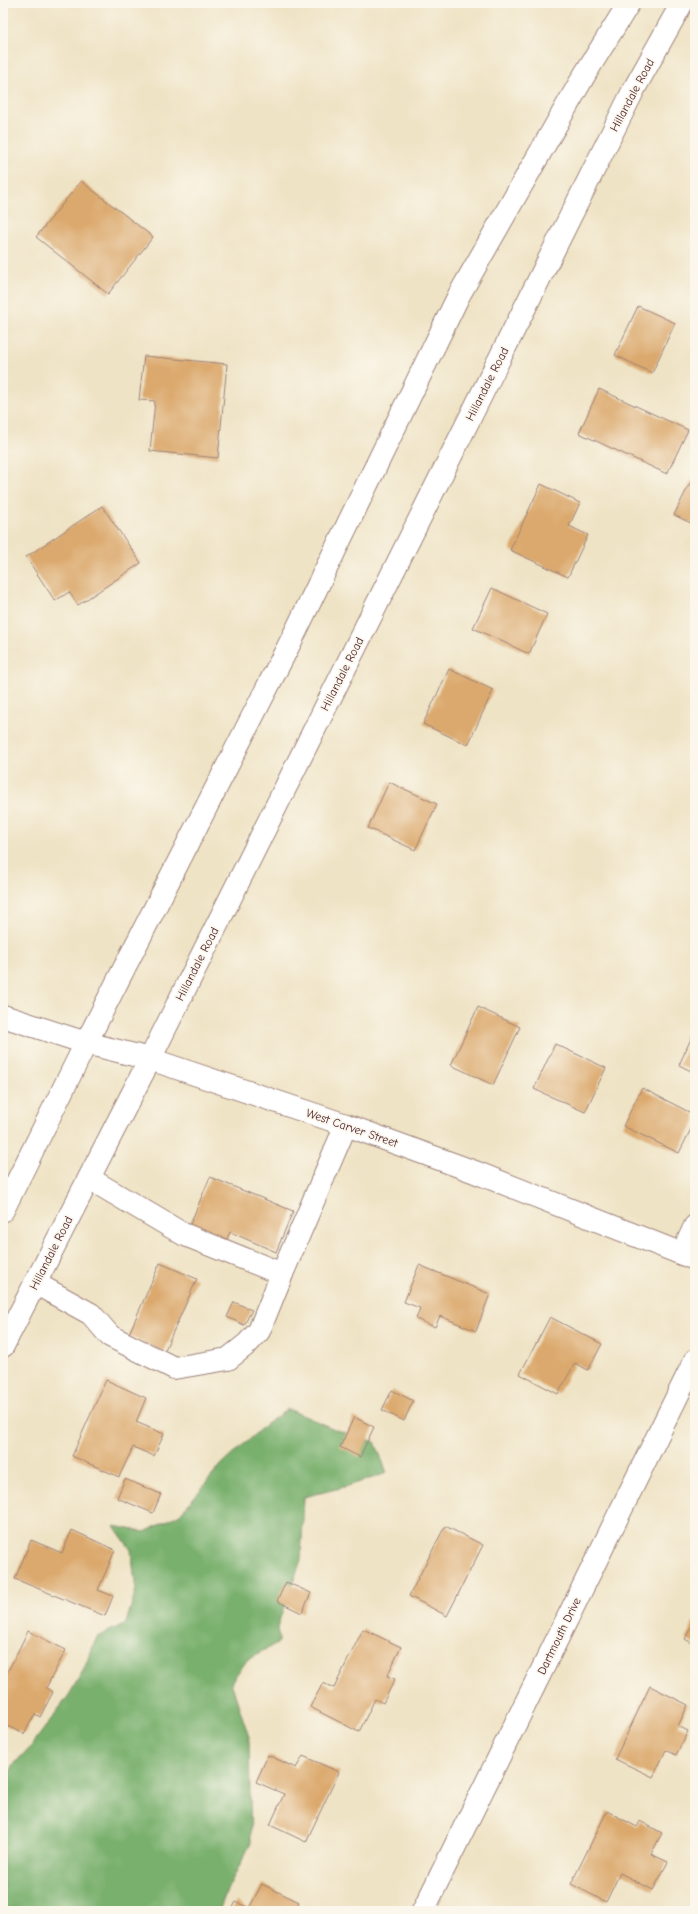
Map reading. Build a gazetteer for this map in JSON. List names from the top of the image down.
{
  "streets": {
    "street": ["Hillandale Road", "West Carver Street", "Dartmouth Drive"]
  },
  "crossings": [
    ["Hillandale Road", "West Carver Street"]
  ]
}
